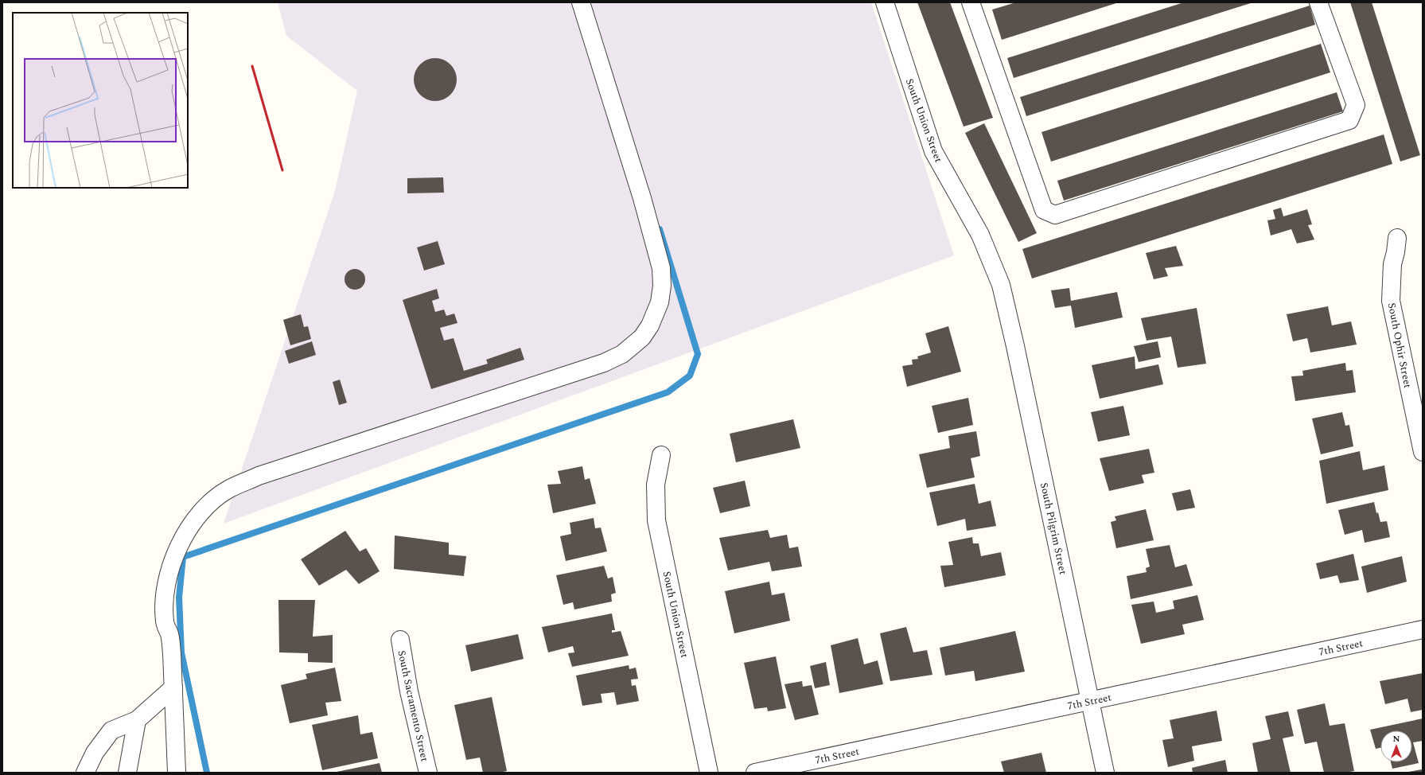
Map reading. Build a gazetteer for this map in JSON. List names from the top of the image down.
{
  "streets": {
    "street": [
      "South Union Street",
      "South Ophir Street",
      "South Pilgrim Street",
      "7th Street",
      "South Sacramento Street"
    ]
  },
  "crossings": [
    ["South Union Street", "South Pilgrim Street"],
    ["South Pilgrim Street", "7th Street"]
  ],
  "north": "top"
}
